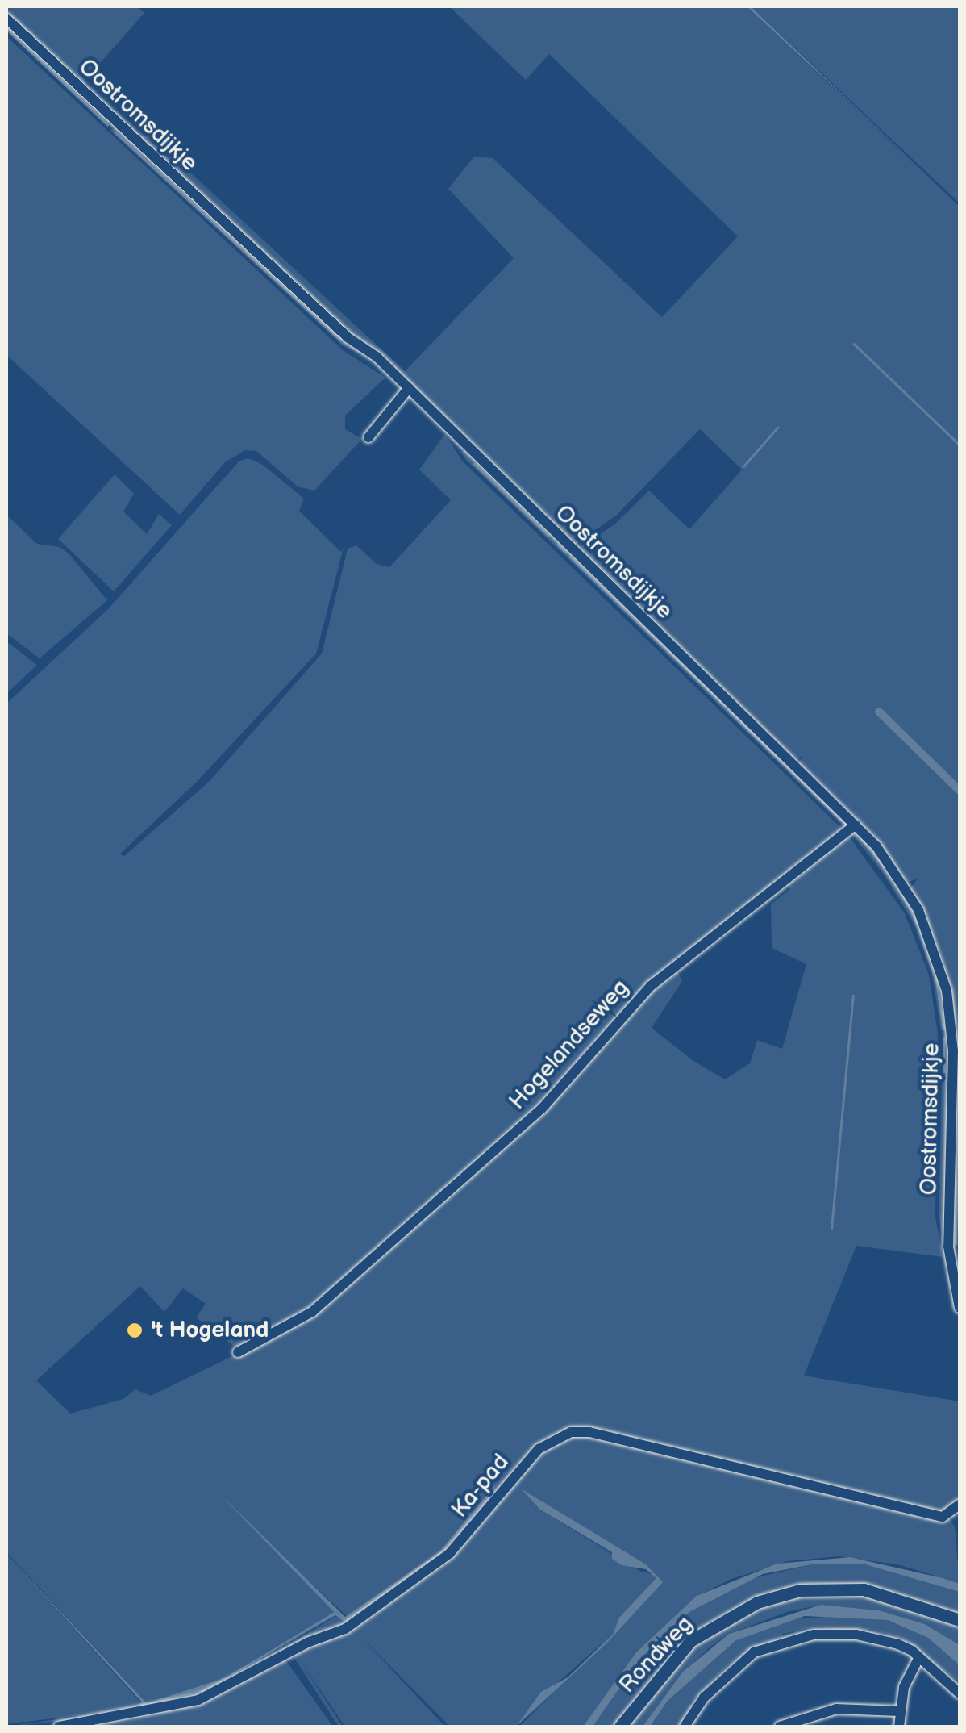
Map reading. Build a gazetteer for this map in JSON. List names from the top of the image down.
{
  "streets": {
    "main road": ["Rondweg"],
    "street": ["Oostromsdijkje", "Hogelandseweg", "Ka-pad"]
  },
  "crossings": [
    ["Oostromsdijkje", "Hogelandseweg"]
  ],
  "places": ["'t Hogeland"]
}
